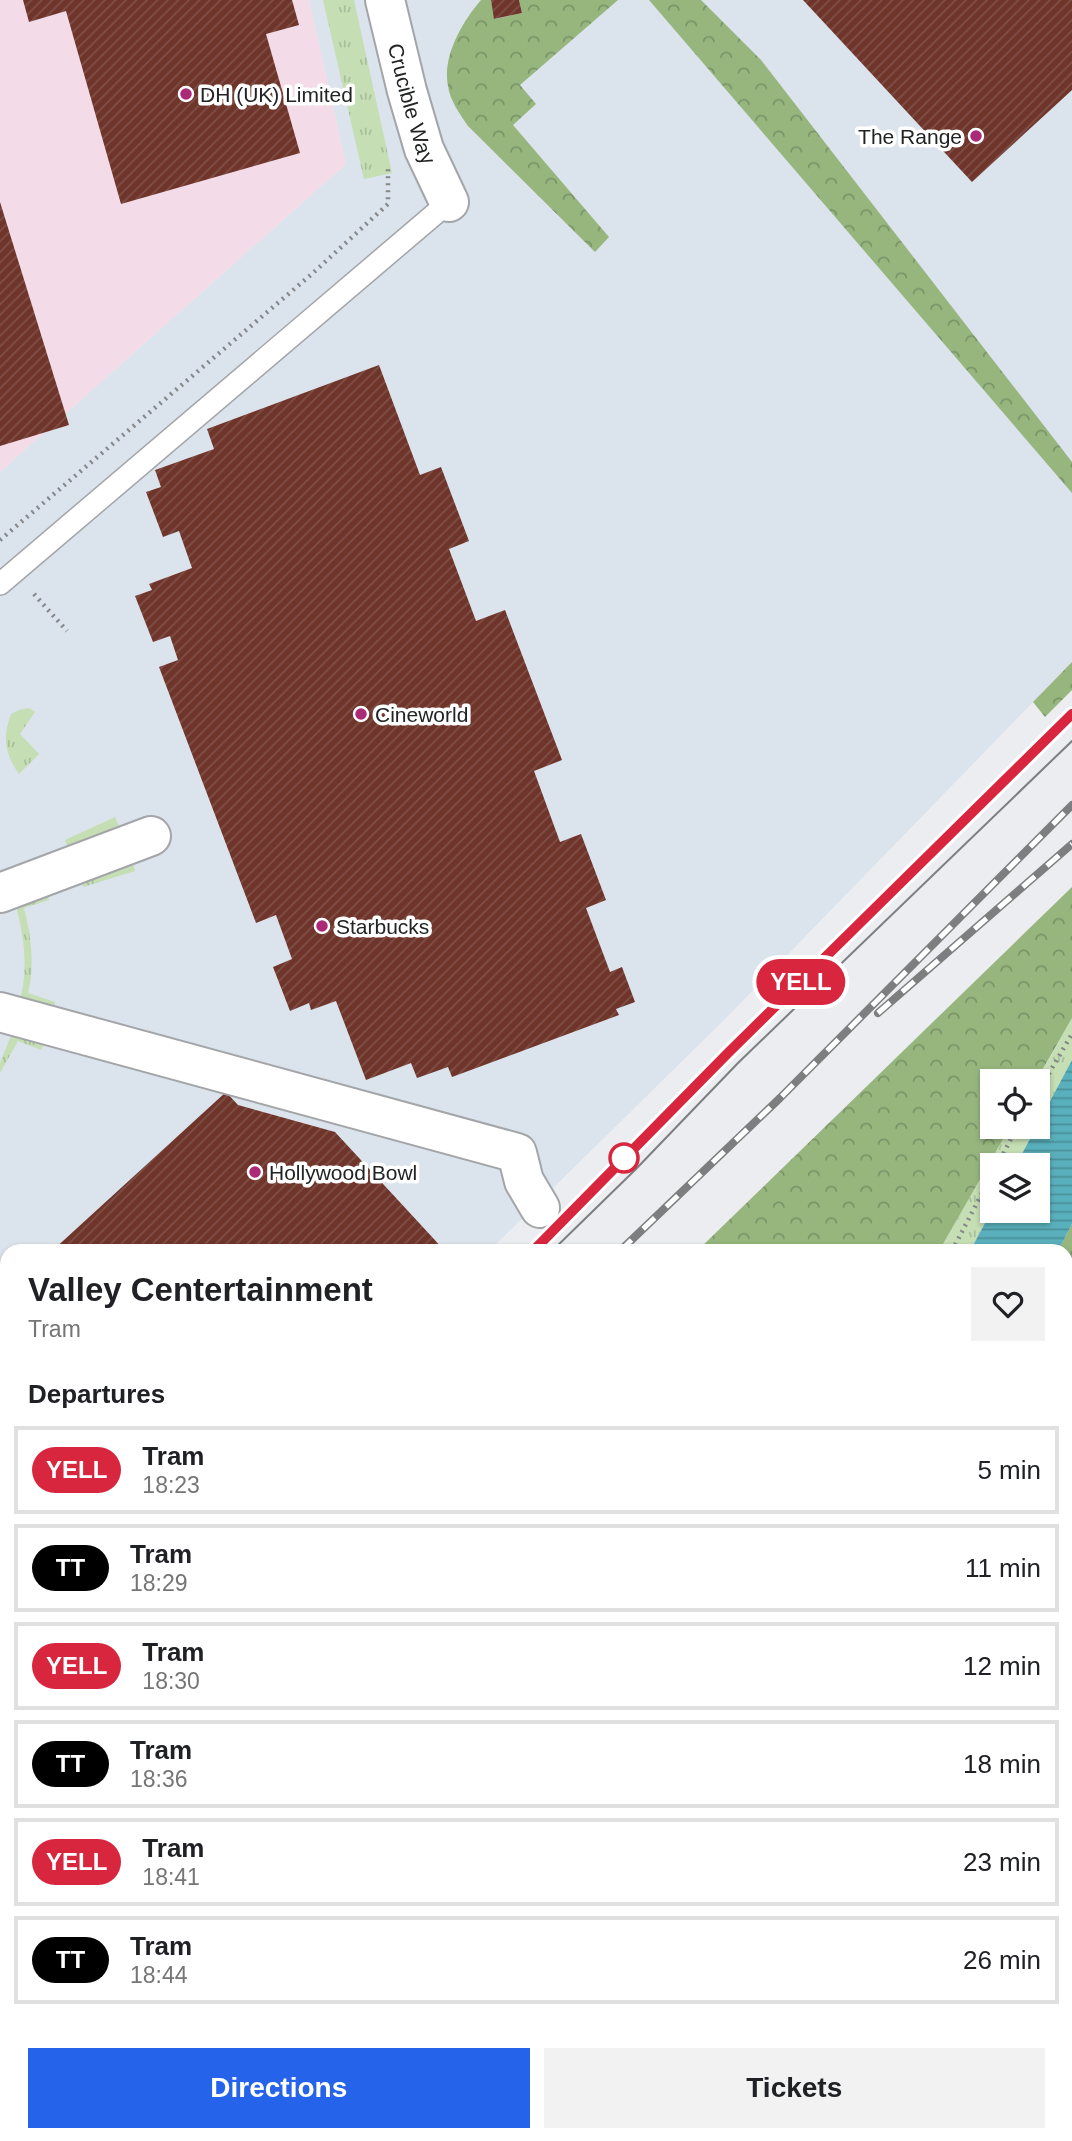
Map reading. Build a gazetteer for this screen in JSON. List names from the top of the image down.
{
  "streets": {
    "street": ["Crucible Way"]
  },
  "places": [
    "DH (UK) Limited",
    "The Range",
    "Cineworld",
    "Starbucks",
    "Hollywood Bowl"
  ],
  "lines": ["tram line YELL"],
  "page": {
    "on_map": "YELL",
    "heading": [
      ["Valley Centertainment", "Tram"],
      "Departures"
    ],
    "list": [
      {
        "mark": "YELL",
        "name": "Tram",
        "note": "18:23",
        "value": "5 min"
      },
      {
        "mark": "TT",
        "name": "Tram",
        "note": "18:29",
        "value": "11 min"
      },
      {
        "mark": "YELL",
        "name": "Tram",
        "note": "18:30",
        "value": "12 min"
      },
      {
        "mark": "TT",
        "name": "Tram",
        "note": "18:36",
        "value": "18 min"
      },
      {
        "mark": "YELL",
        "name": "Tram",
        "note": "18:41",
        "value": "23 min"
      },
      {
        "mark": "TT",
        "name": "Tram",
        "note": "18:44",
        "value": "26 min"
      }
    ],
    "buttons": ["Directions", "Tickets"]
  }
}
